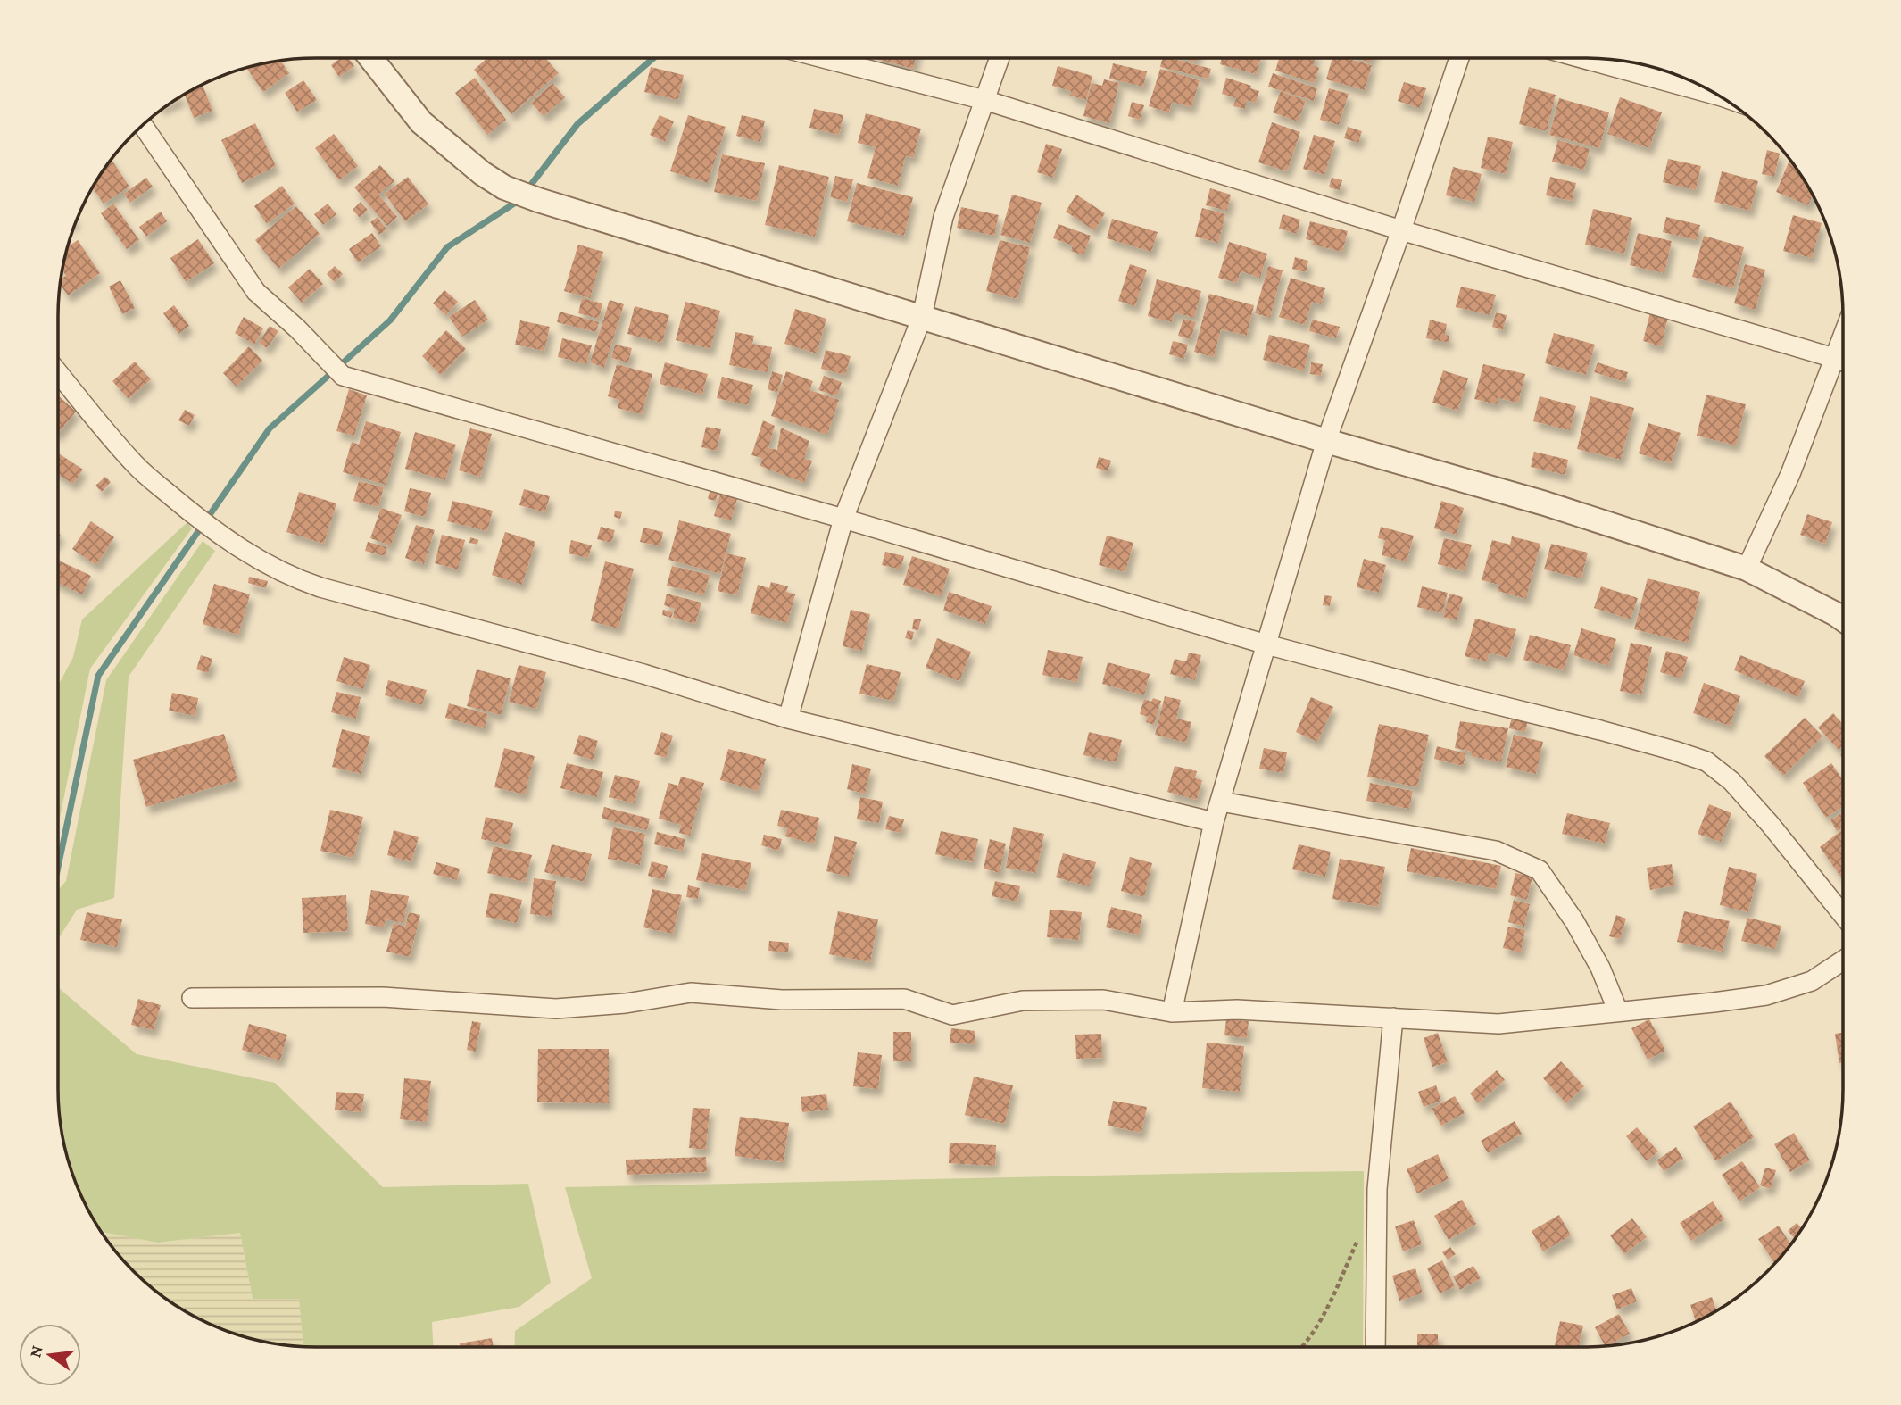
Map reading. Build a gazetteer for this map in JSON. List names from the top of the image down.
{
  "north": "left"
}
